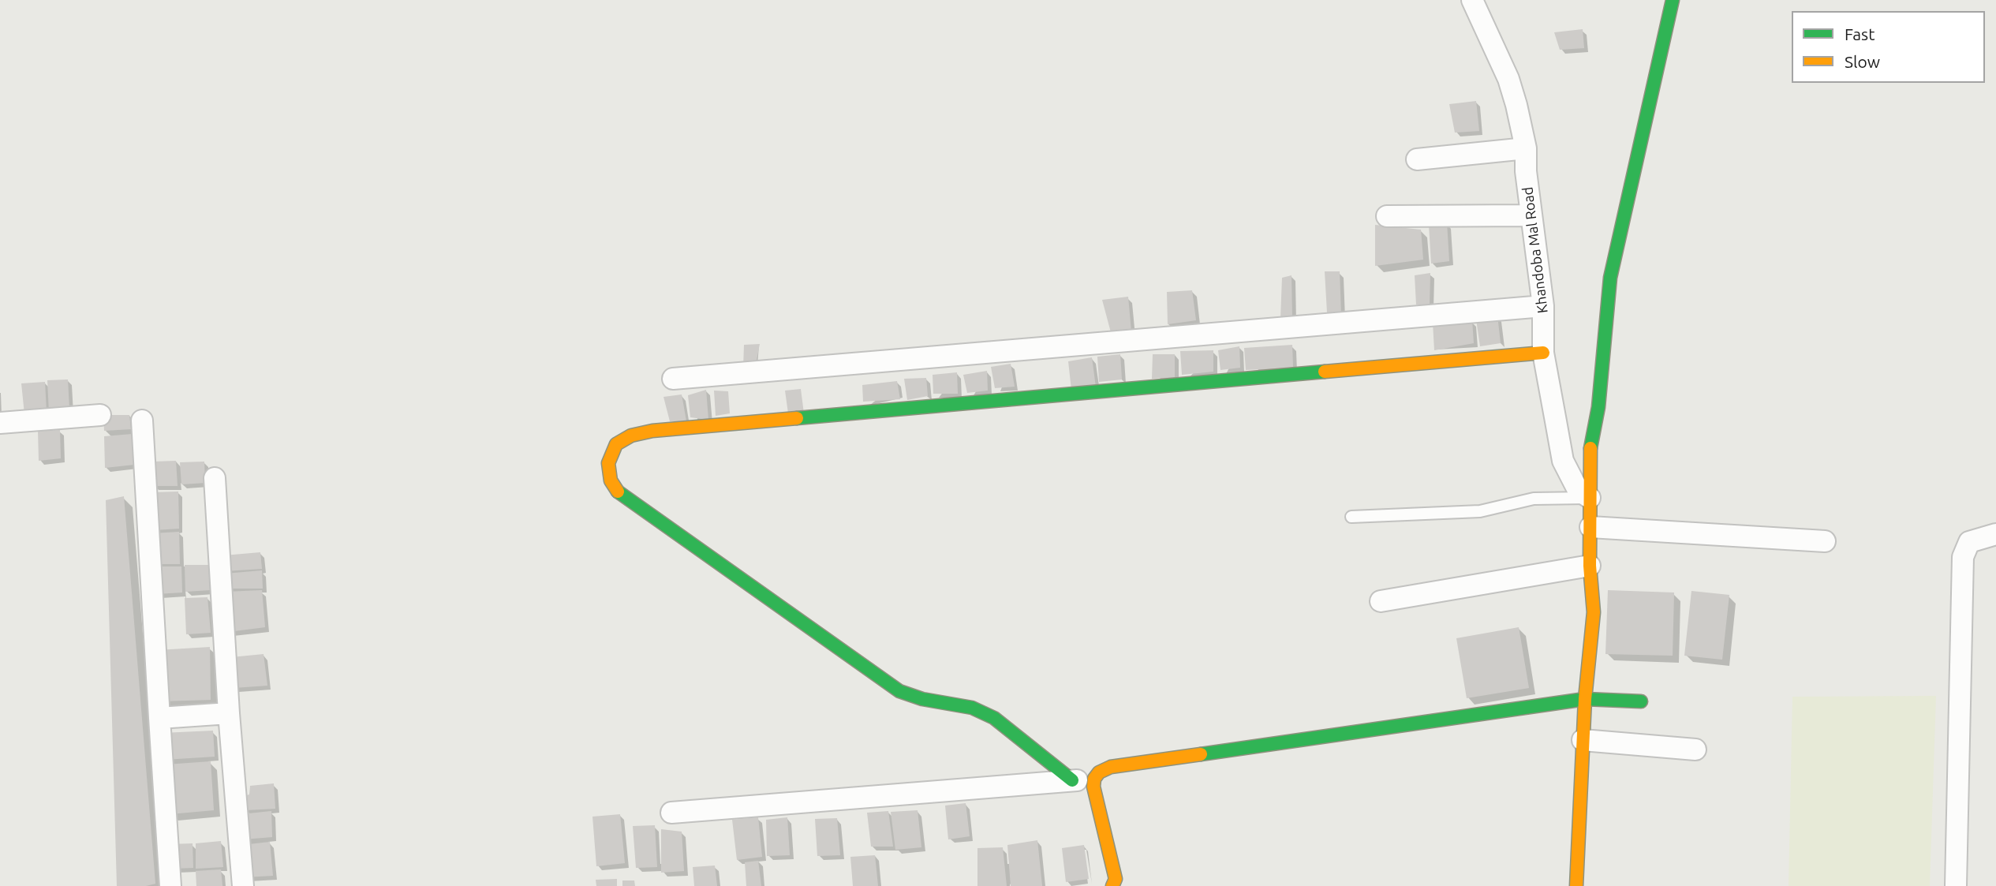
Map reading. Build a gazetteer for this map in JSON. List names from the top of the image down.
{
  "streets": {
    "street": ["Khandoba Mal Road"]
  },
  "legend": ["Fast", "Slow"]
}
